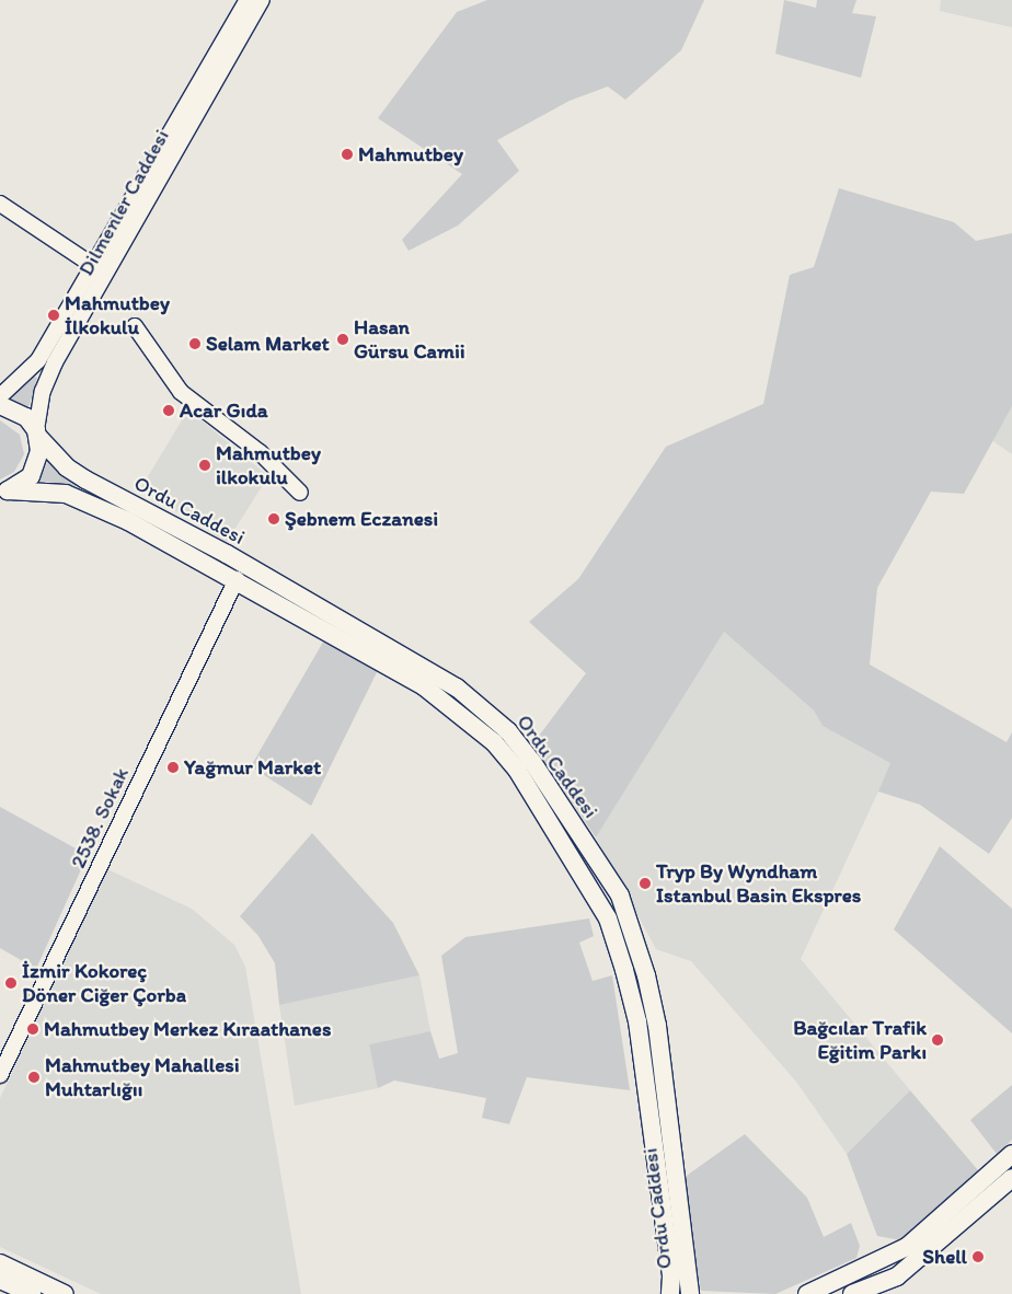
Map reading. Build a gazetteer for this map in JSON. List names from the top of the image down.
{
  "streets": {
    "main road": ["Ordu Caddesi"],
    "street": ["Dilmenler Caddesi", "2538. Sokak"]
  },
  "crossings": [
    ["Dilmenler Caddesi", "Ordu Caddesi"],
    ["Ordu Caddesi", "2538. Sokak"]
  ],
  "places": [
    "Mahmutbey",
    "Mahmutbey İlkokulu",
    "Hasan Gürsu Camii",
    "Selam Market",
    "Acar Gıda",
    "Mahmutbey ilkokulu",
    "Şebnem Eczanesi",
    "Yağmur Market",
    "Tryp By Wyndham Istanbul Basin Ekspres",
    "İzmir Kokoreç Döner Ciğer Çorba",
    "Mahmutbey Merkez Kıraathanes",
    "Bağcılar Trafik Eğitim Parkı",
    "Mahmutbey Mahallesi Muhtarlığıı",
    "Shell"
  ]
}
